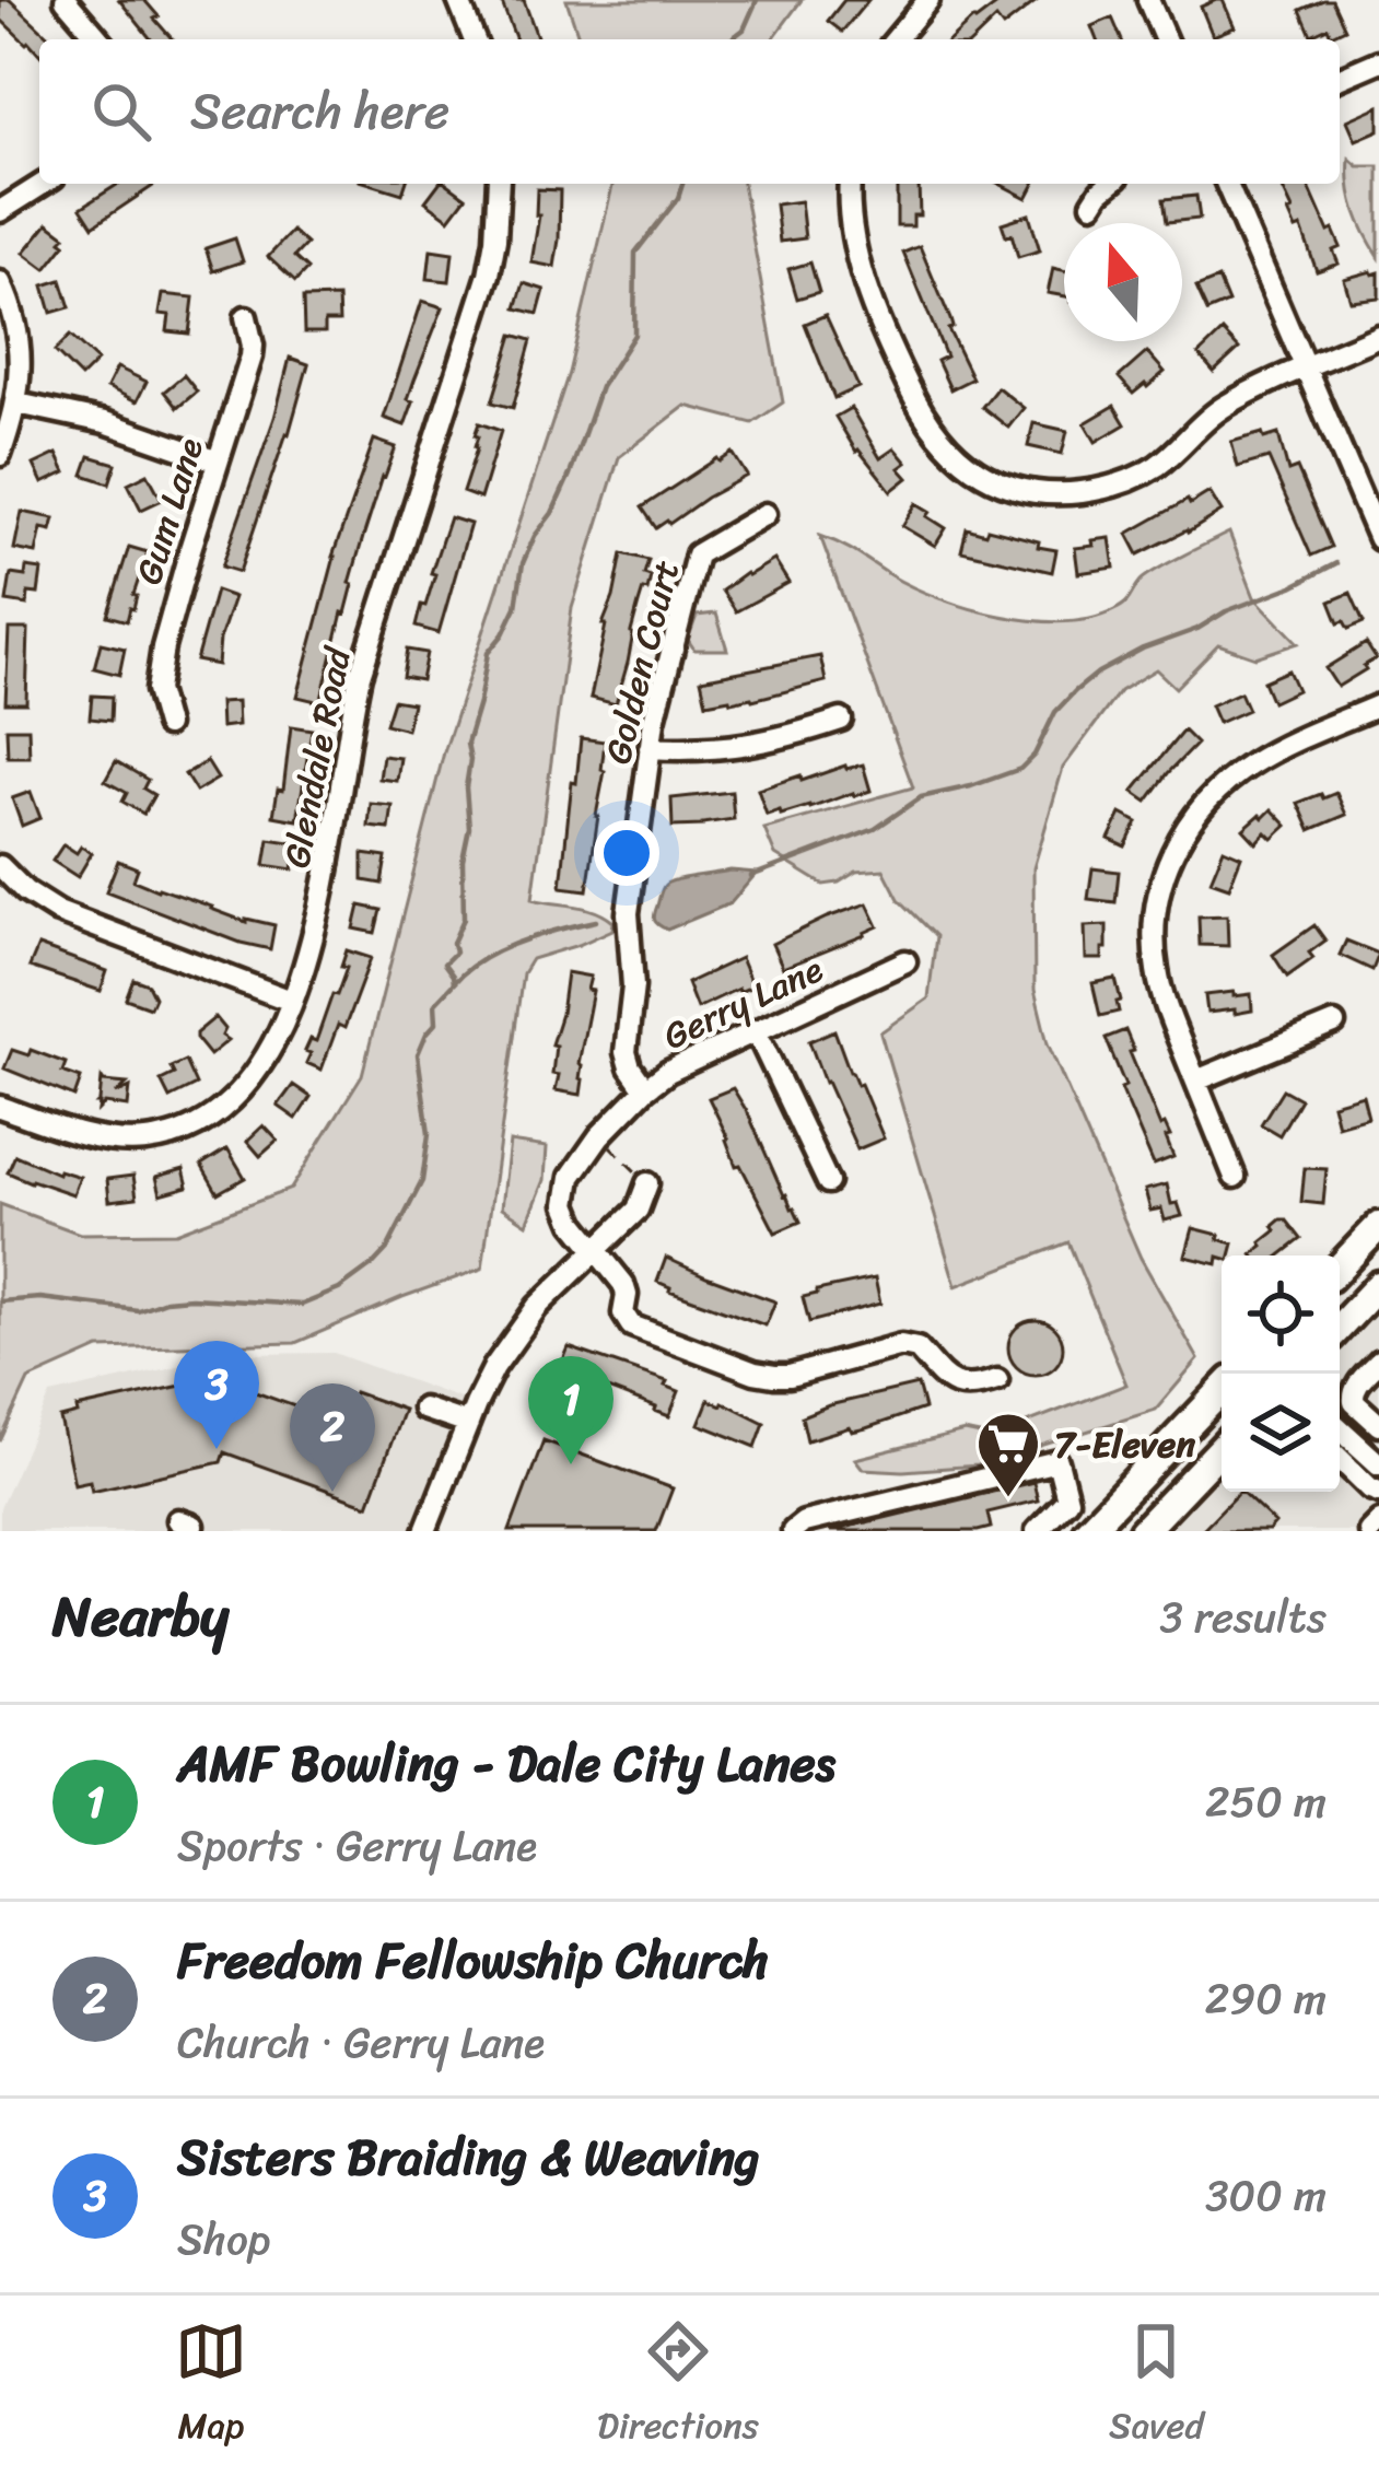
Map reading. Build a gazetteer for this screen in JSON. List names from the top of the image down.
{
  "streets": {
    "street": [
      "Gum Lane",
      "Golden Court",
      "Glendale Road",
      "Gerry Lane"
    ]
  },
  "crossings": [
    ["Golden Court", "Gerry Lane"]
  ],
  "places": {
    "supermarket": ["7-Eleven"]
  },
  "north": "top",
  "page": {
    "search": "Search here",
    "pins": ["3", "1", "2"],
    "heading": ["Nearby", "3 results"],
    "list": [
      {
        "mark": "1",
        "name": "AMF Bowling - Dale City Lanes",
        "note": "Sports · Gerry Lane",
        "value": "250 m"
      },
      {
        "mark": "2",
        "name": "Freedom Fellowship Church",
        "note": "Church · Gerry Lane",
        "value": "290 m"
      },
      {
        "mark": "3",
        "name": "Sisters Braiding & Weaving",
        "note": "Shop",
        "value": "300 m"
      }
    ],
    "nav": ["Map", "Directions", "Saved"]
  }
}
